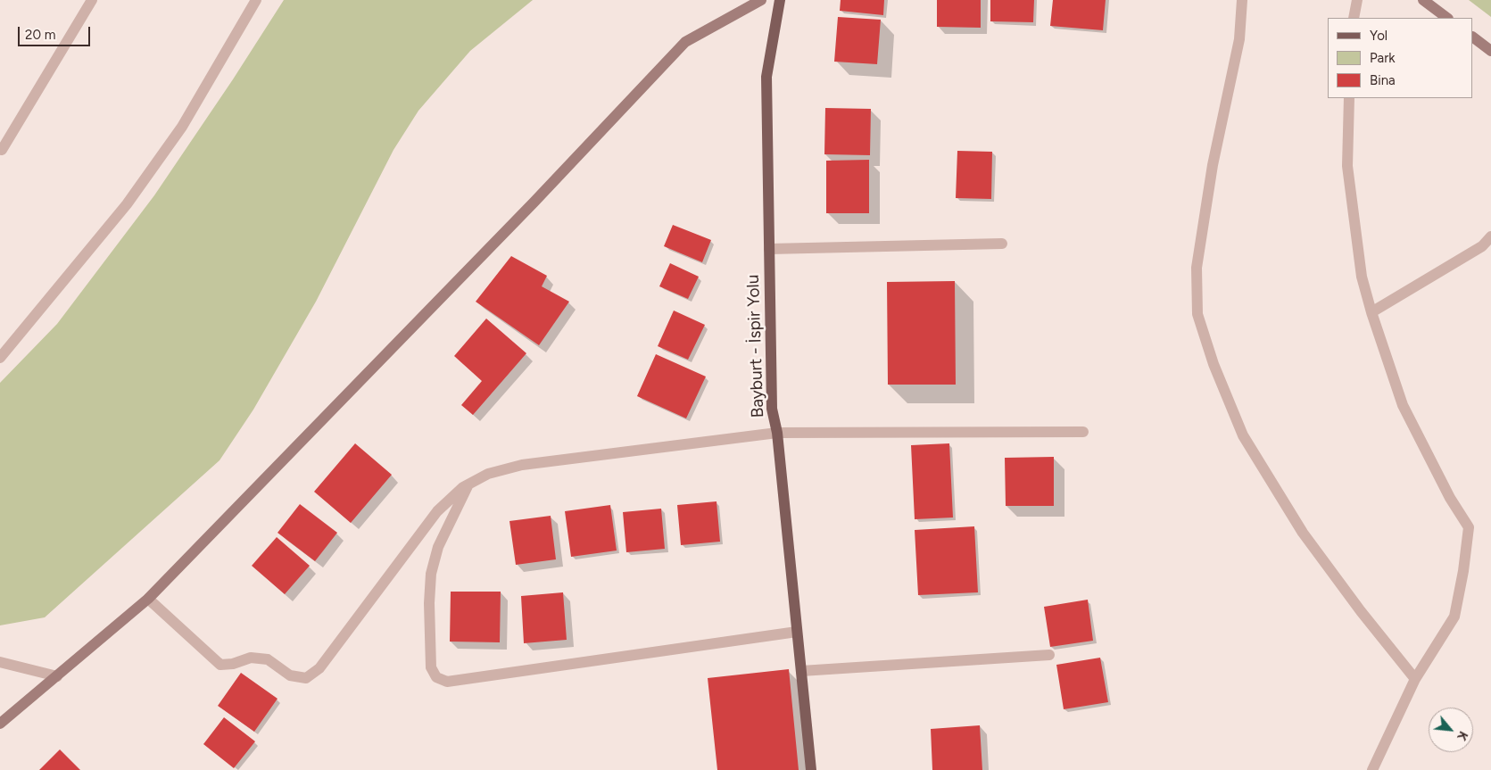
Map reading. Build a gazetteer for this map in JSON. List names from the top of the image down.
{
  "streets": {
    "main road": ["Bayburt - İspir Yolu"]
  },
  "legend": ["Yol", "Park", "Bina"],
  "scale_bar": "20 m",
  "north": "bottom right"
}
